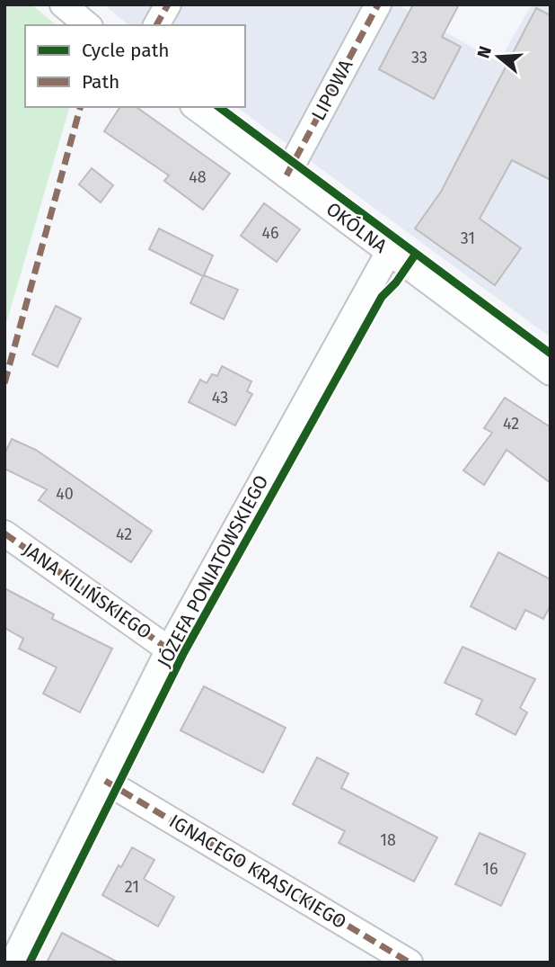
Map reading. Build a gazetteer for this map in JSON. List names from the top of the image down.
{
  "streets": {
    "street": [
      "LIPOWA",
      "OKÓLNA",
      "JÓZEFA PONIATOWSKIEGO",
      "JANA KILIŃSKIEGO",
      "IGNACEGO KRASICKIEGO"
    ]
  },
  "crossings": [
    ["LIPOWA", "OKÓLNA"],
    ["OKÓLNA", "JÓZEFA PONIATOWSKIEGO"],
    ["JÓZEFA PONIATOWSKIEGO", "JANA KILIŃSKIEGO"],
    ["JÓZEFA PONIATOWSKIEGO", "IGNACEGO KRASICKIEGO"]
  ],
  "house_numbers": [
    "33",
    "48",
    "46",
    "31",
    "43",
    "42",
    "40",
    "42",
    "18",
    "16",
    "21"
  ],
  "legend": ["Cycle path", "Path"],
  "north": "left"
}
